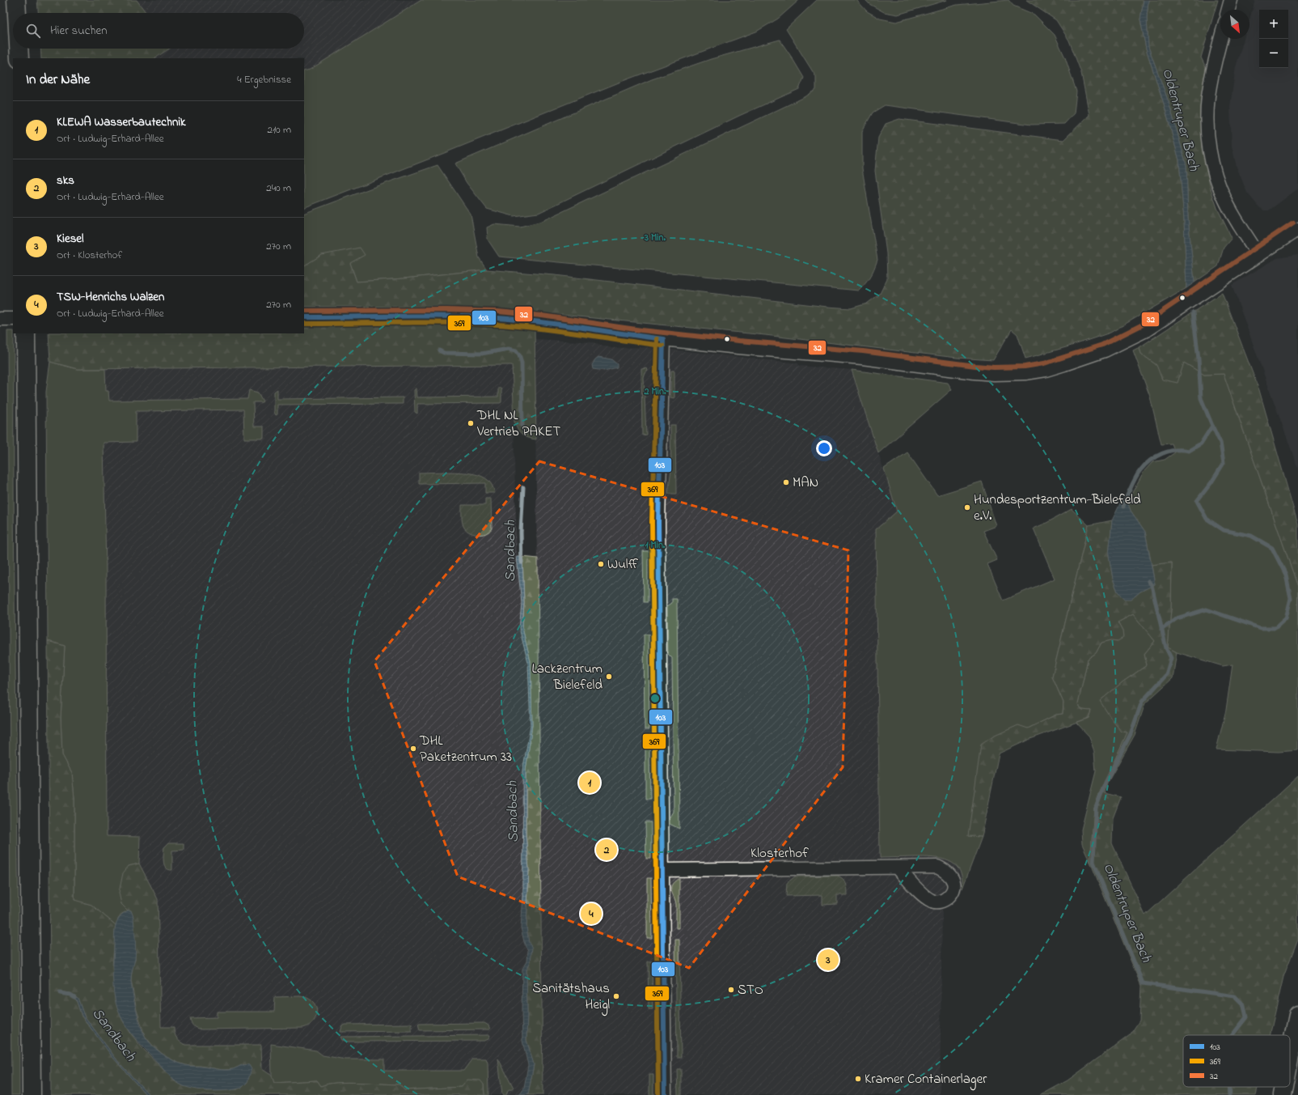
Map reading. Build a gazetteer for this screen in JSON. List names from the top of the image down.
{
  "streets": {
    "street": ["Klosterhof"]
  },
  "water": ["Oldentruper Bach", "Sandbach"],
  "places": [
    "DHL NL Vertrieb PAKET",
    "MAN",
    "Hundesportzentrum-Bielefeld e.V.",
    "Wulff",
    "Lackzentrum Bielefeld",
    "DHL Paketzentrum 33",
    "STO",
    "Sanitätshaus Heigl",
    "Kramer Containerlager"
  ],
  "lines": ["transit line 32", "transit line 103", "transit line 369"],
  "legend": ["103", "369", "32"],
  "north": "bottom right",
  "page": {
    "map_buttons": ["+", "−"],
    "search": "Hier suchen",
    "heading": ["In der Nähe", "4 Ergebnisse"],
    "list": [
      {
        "mark": "1",
        "name": "KLEWA Wasserbautechnik",
        "note": "Ort · Ludwig-Erhard-Allee",
        "value": "210 m"
      },
      {
        "mark": "2",
        "name": "sks",
        "note": "Ort · Ludwig-Erhard-Allee",
        "value": "240 m"
      },
      {
        "mark": "3",
        "name": "Kiesel",
        "note": "Ort · Klosterhof",
        "value": "270 m"
      },
      {
        "mark": "4",
        "name": "TSW-Henrichs Walzen",
        "note": "Ort · Ludwig-Erhard-Allee",
        "value": "270 m"
      }
    ],
    "pins": [
      "1",
      "2",
      "4",
      "3"
    ]
  },
  "rings": ["3 Min.", "2 Min.", "1 Min."]
}
